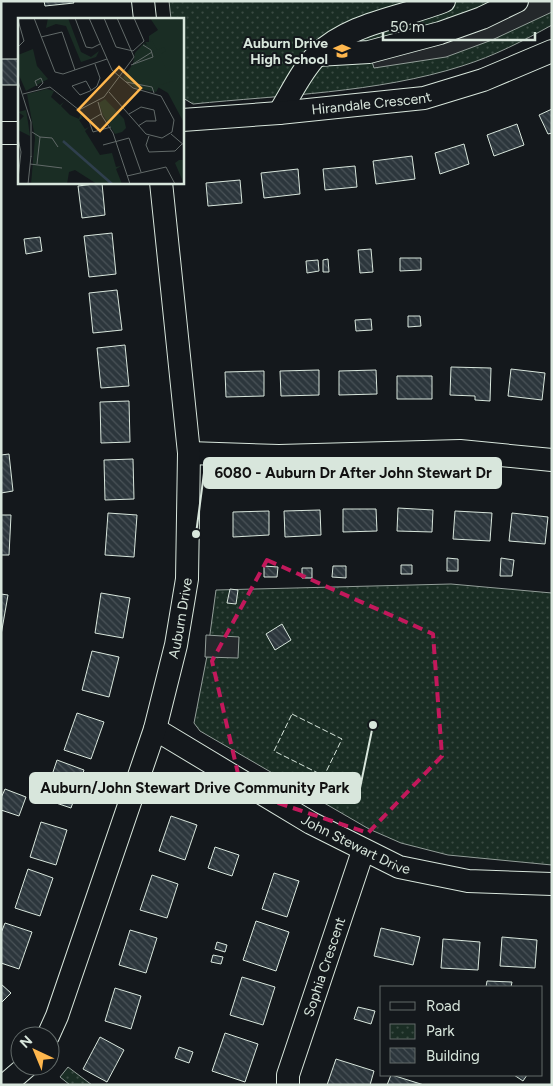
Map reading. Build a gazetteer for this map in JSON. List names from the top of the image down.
{
  "streets": {
    "street": [
      "Hirandale Crescent",
      "Auburn Drive",
      "John Stewart Drive",
      "Sophia Crescent"
    ]
  },
  "crossings": [
    ["Auburn Drive", "John Stewart Drive"],
    ["John Stewart Drive", "Sophia Crescent"]
  ],
  "places": {
    "school or university": ["Auburn Drive High School"],
    "other": ["6080 - Auburn Dr After John Stewart Dr", "Auburn/John Stewart Drive Community Park"]
  },
  "legend": ["Road", "Park", "Building"],
  "scale_bar": "50 m",
  "north": "top left"
}
